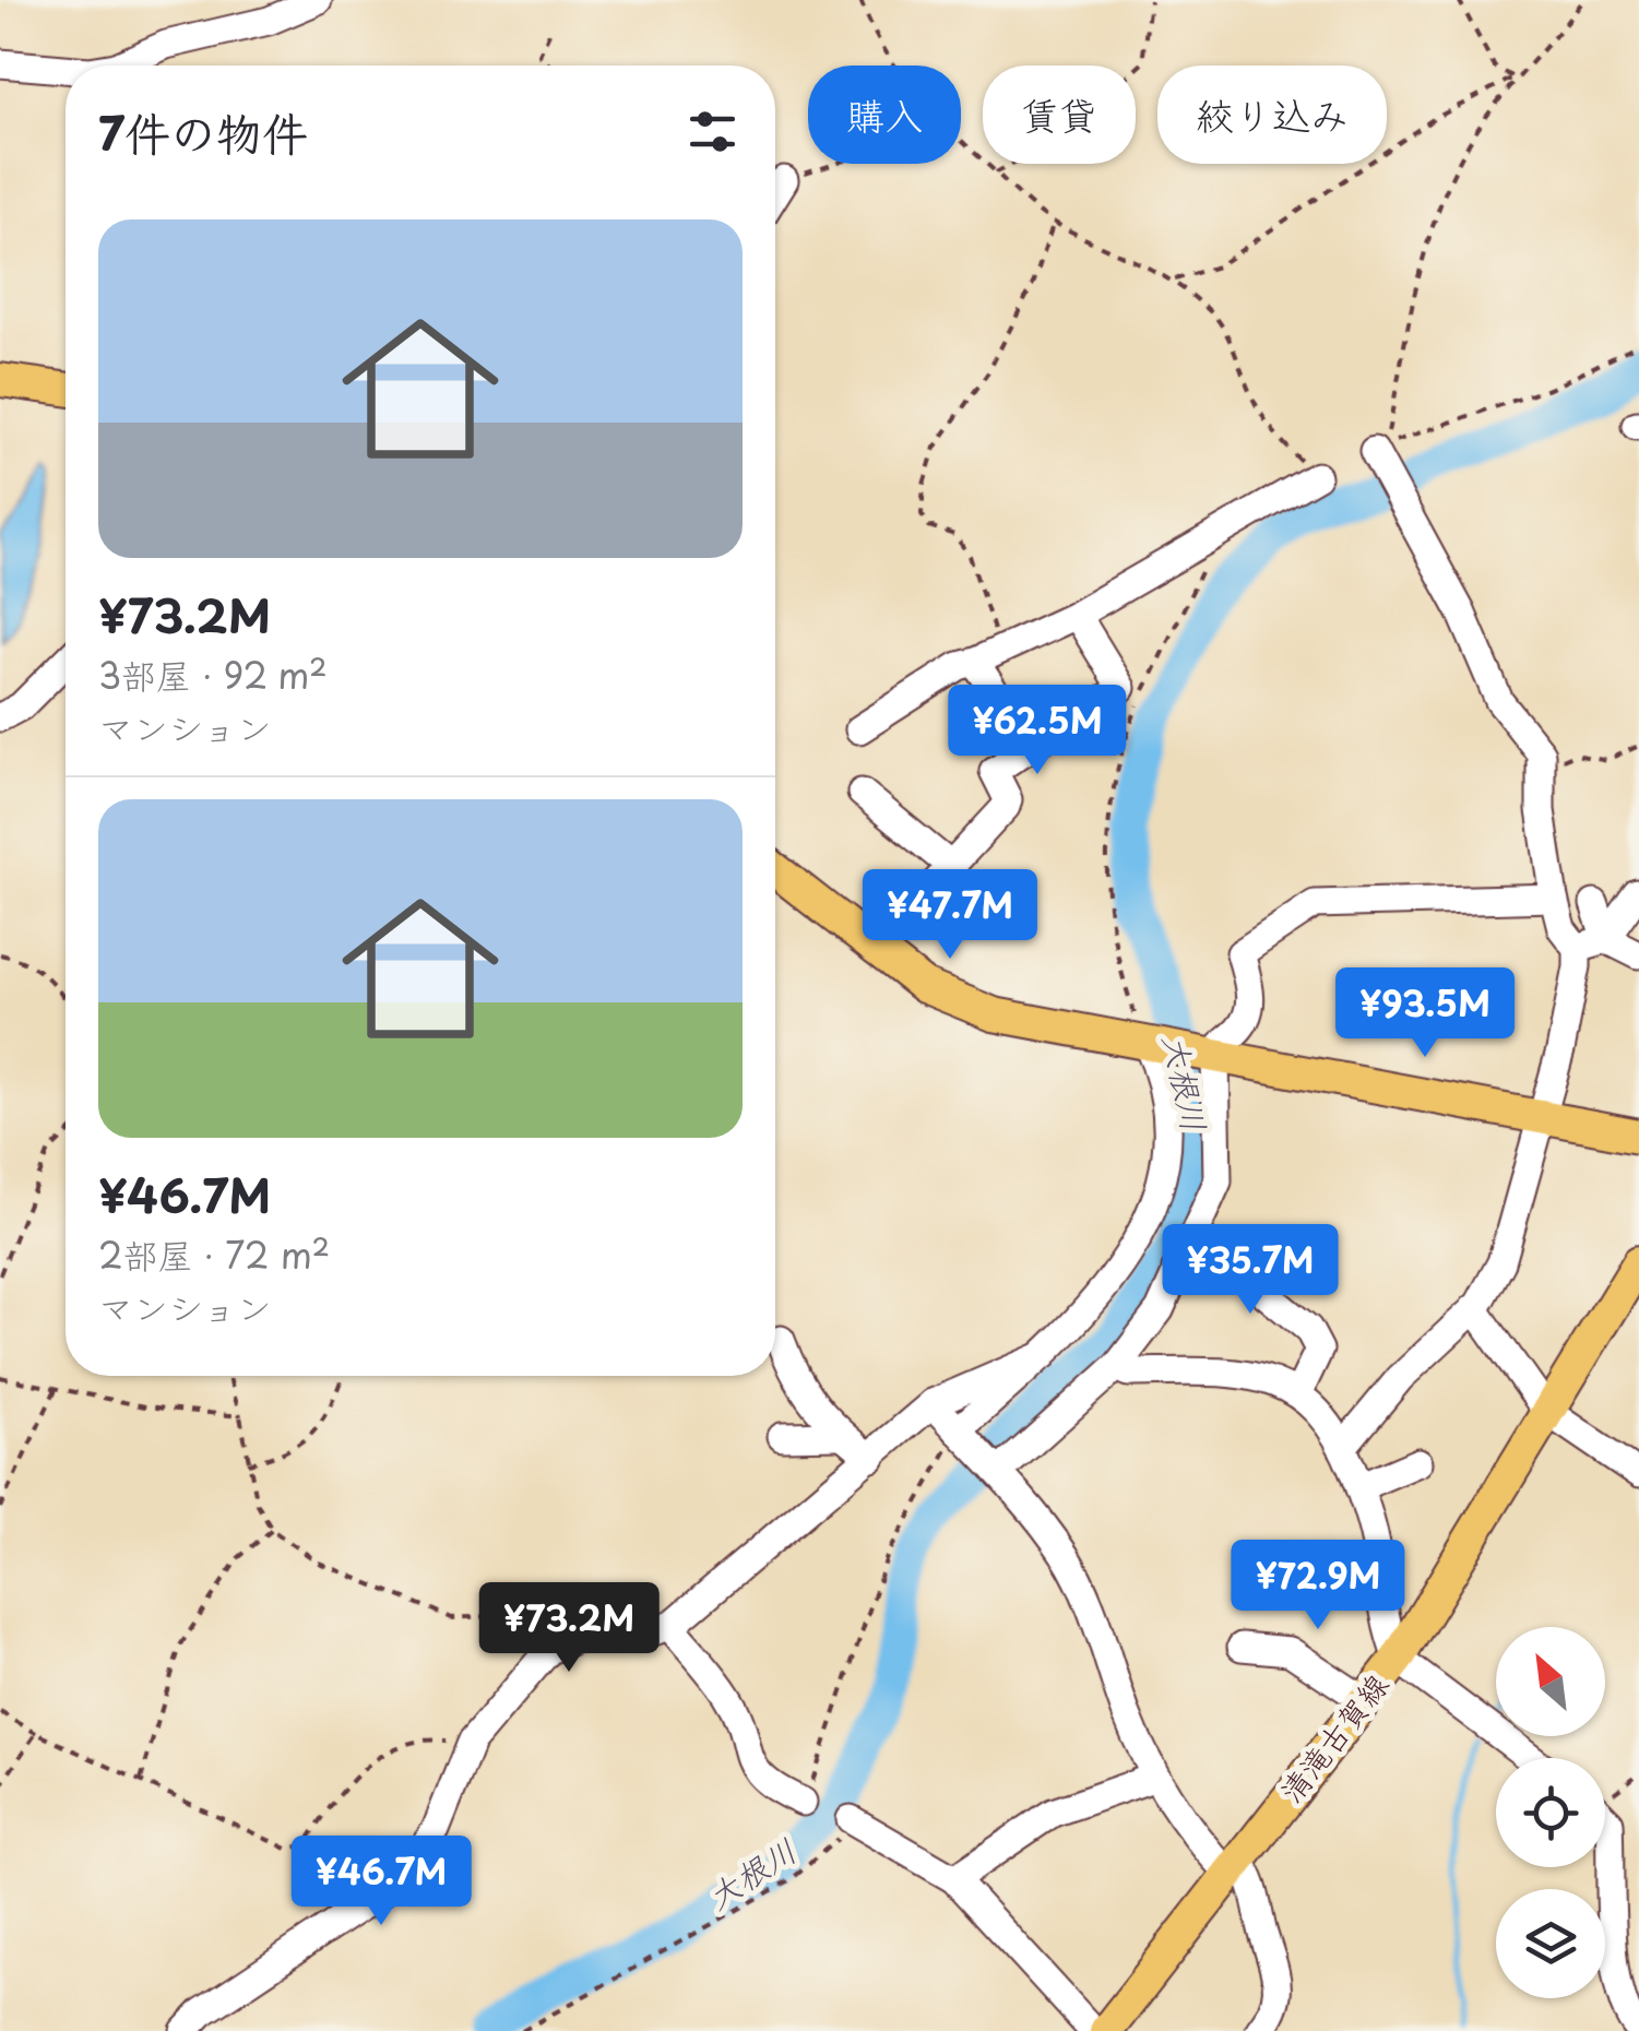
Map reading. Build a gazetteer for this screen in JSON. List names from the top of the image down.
{
  "streets": {
    "main road": ["清滝古賀線"]
  },
  "water": ["大根川"],
  "north": "top left",
  "page": {
    "chip": ["購入", "賃貸", "絞り込み"],
    "heading": "7件の物件",
    "list": [
      {
        "name": "¥73.2M",
        "note": "3部屋 · 92 m² · マンション"
      },
      {
        "name": "¥46.7M",
        "note": "2部屋 · 72 m² · マンション"
      }
    ],
    "price": [
      "¥62.5M",
      "¥47.7M",
      "¥93.5M",
      "¥35.7M",
      "¥72.9M",
      "¥73.2M",
      "¥46.7M"
    ]
  }
}
